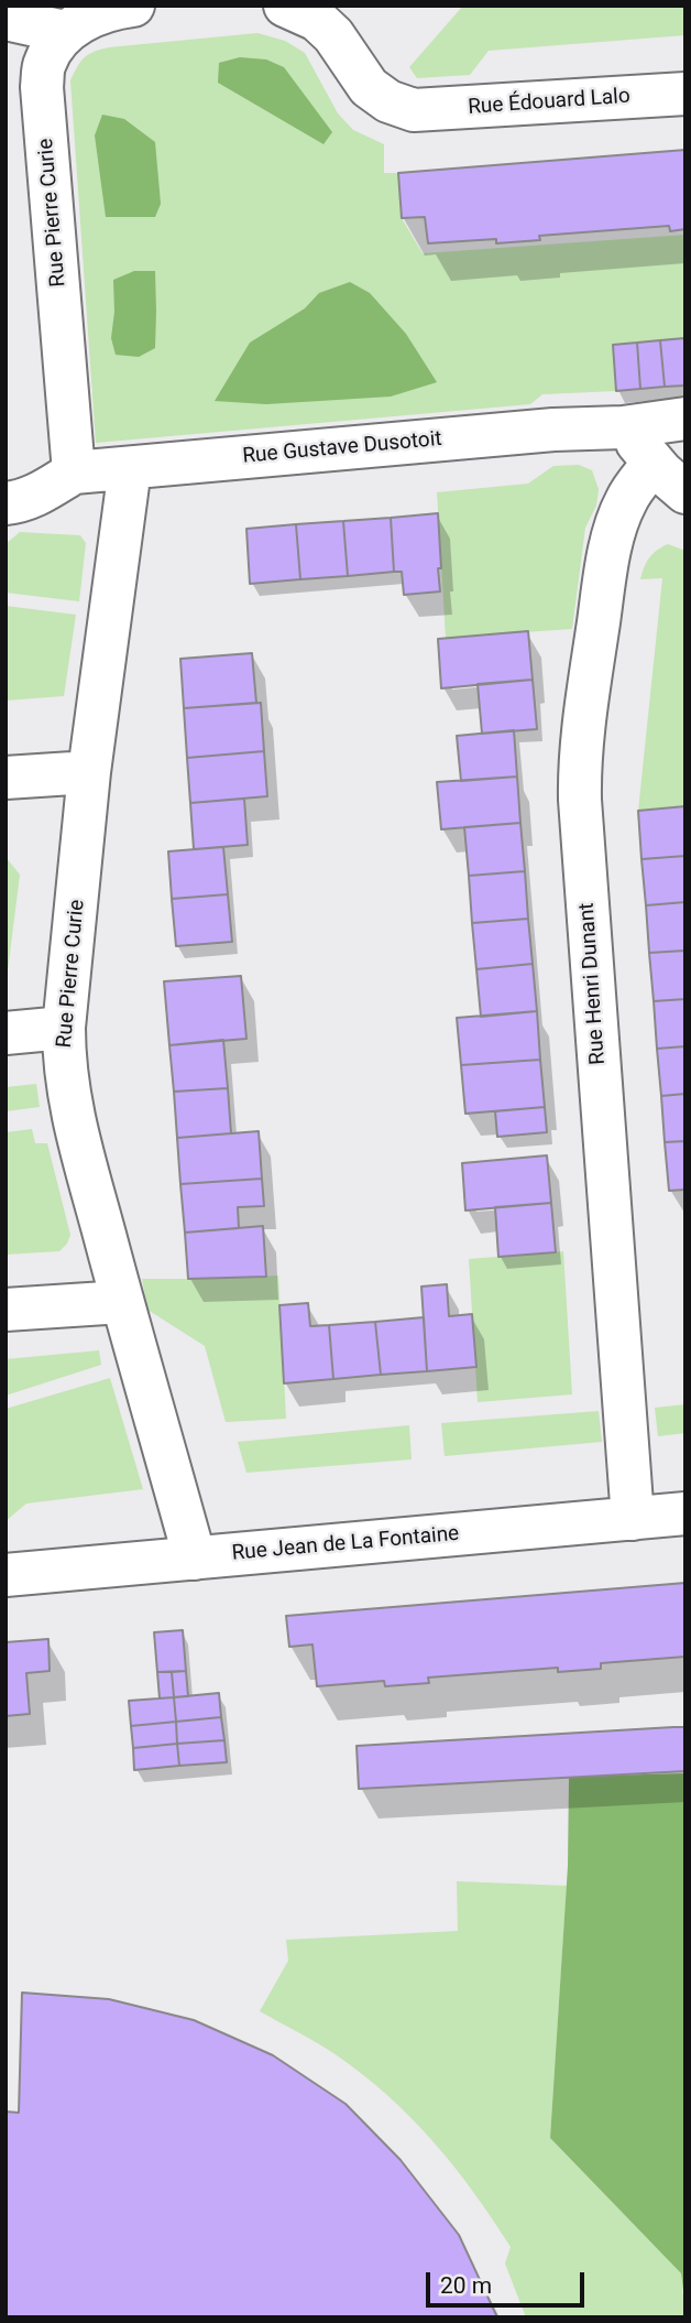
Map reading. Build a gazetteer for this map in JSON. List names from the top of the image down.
{
  "streets": {
    "street": [
      "Rue Édouard Lalo",
      "Rue Pierre Curie",
      "Rue Gustave Dusotoit",
      "Rue Henri Dunant",
      "Rue Jean de La Fontaine"
    ]
  },
  "crossings": [
    ["Rue Pierre Curie", "Rue Gustave Dusotoit"],
    ["Rue Pierre Curie", "Rue Jean de La Fontaine"],
    ["Rue Henri Dunant", "Rue Jean de La Fontaine"]
  ],
  "scale_bar": "20 m"
}
